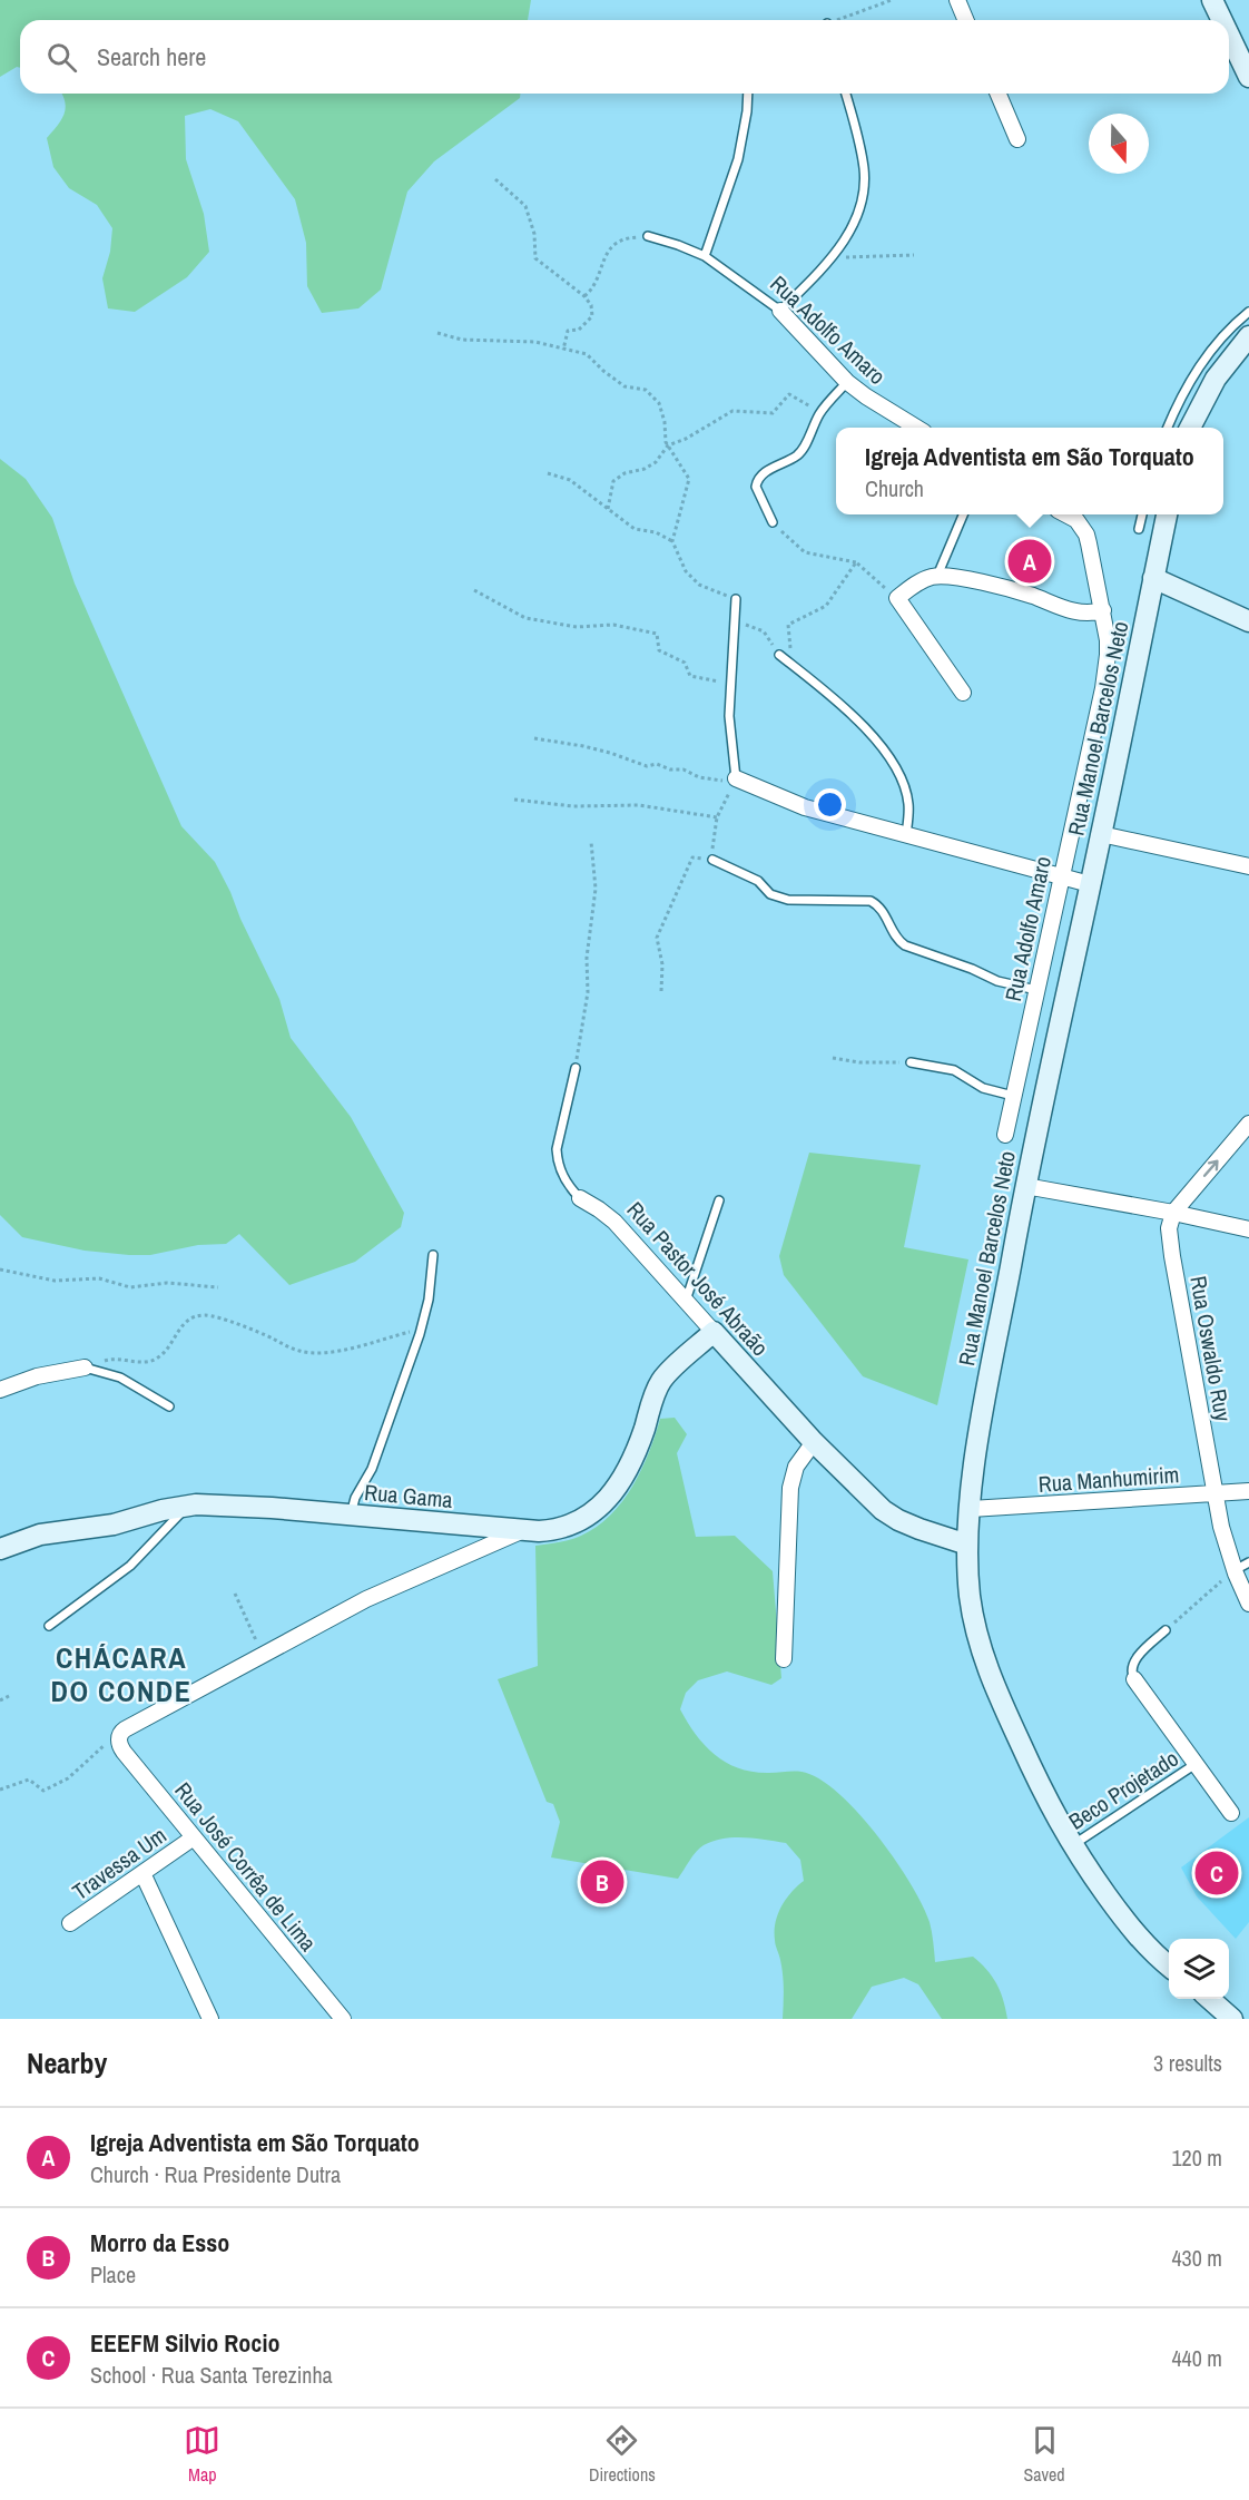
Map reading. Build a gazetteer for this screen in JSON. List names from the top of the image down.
{
  "streets": {
    "street": [
      "Rua Adolfo Amaro",
      "Rua Manoel Barcelos Neto",
      "Rua Pastor José Abraão",
      "Rua Oswaldo Ruy",
      "Rua Manhumirim",
      "Rua Gama",
      "Travessa Um",
      "Rua José Corrêa de Lima"
    ],
    "lane": ["Beco Projetado"]
  },
  "crossings": [
    ["Rua Manoel Barcelos Neto", "Rua Pastor José Abraão"],
    ["Rua Manoel Barcelos Neto", "Rua Manhumirim"],
    ["Rua Manoel Barcelos Neto", "Beco Projetado"],
    ["Rua Pastor José Abraão", "Rua Gama"],
    ["Rua Oswaldo Ruy", "Rua Manhumirim"],
    ["Travessa Um", "Rua José Corrêa de Lima"]
  ],
  "districts": ["CHÁCARA DO CONDE"],
  "north": "bottom",
  "page": {
    "search": "Search here",
    "popup": ["Igreja Adventista em São Torquato", "Church"],
    "pins": ["A", "C", "B"],
    "heading": ["Nearby", "3 results"],
    "list": [
      {
        "mark": "A",
        "name": "Igreja Adventista em São Torquato",
        "note": "Church · Rua Presidente Dutra",
        "value": "120 m"
      },
      {
        "mark": "B",
        "name": "Morro da Esso",
        "note": "Place",
        "value": "430 m"
      },
      {
        "mark": "C",
        "name": "EEEFM Silvio Rocio",
        "note": "School · Rua Santa Terezinha",
        "value": "440 m"
      }
    ],
    "nav": ["Map", "Directions", "Saved"]
  }
}
